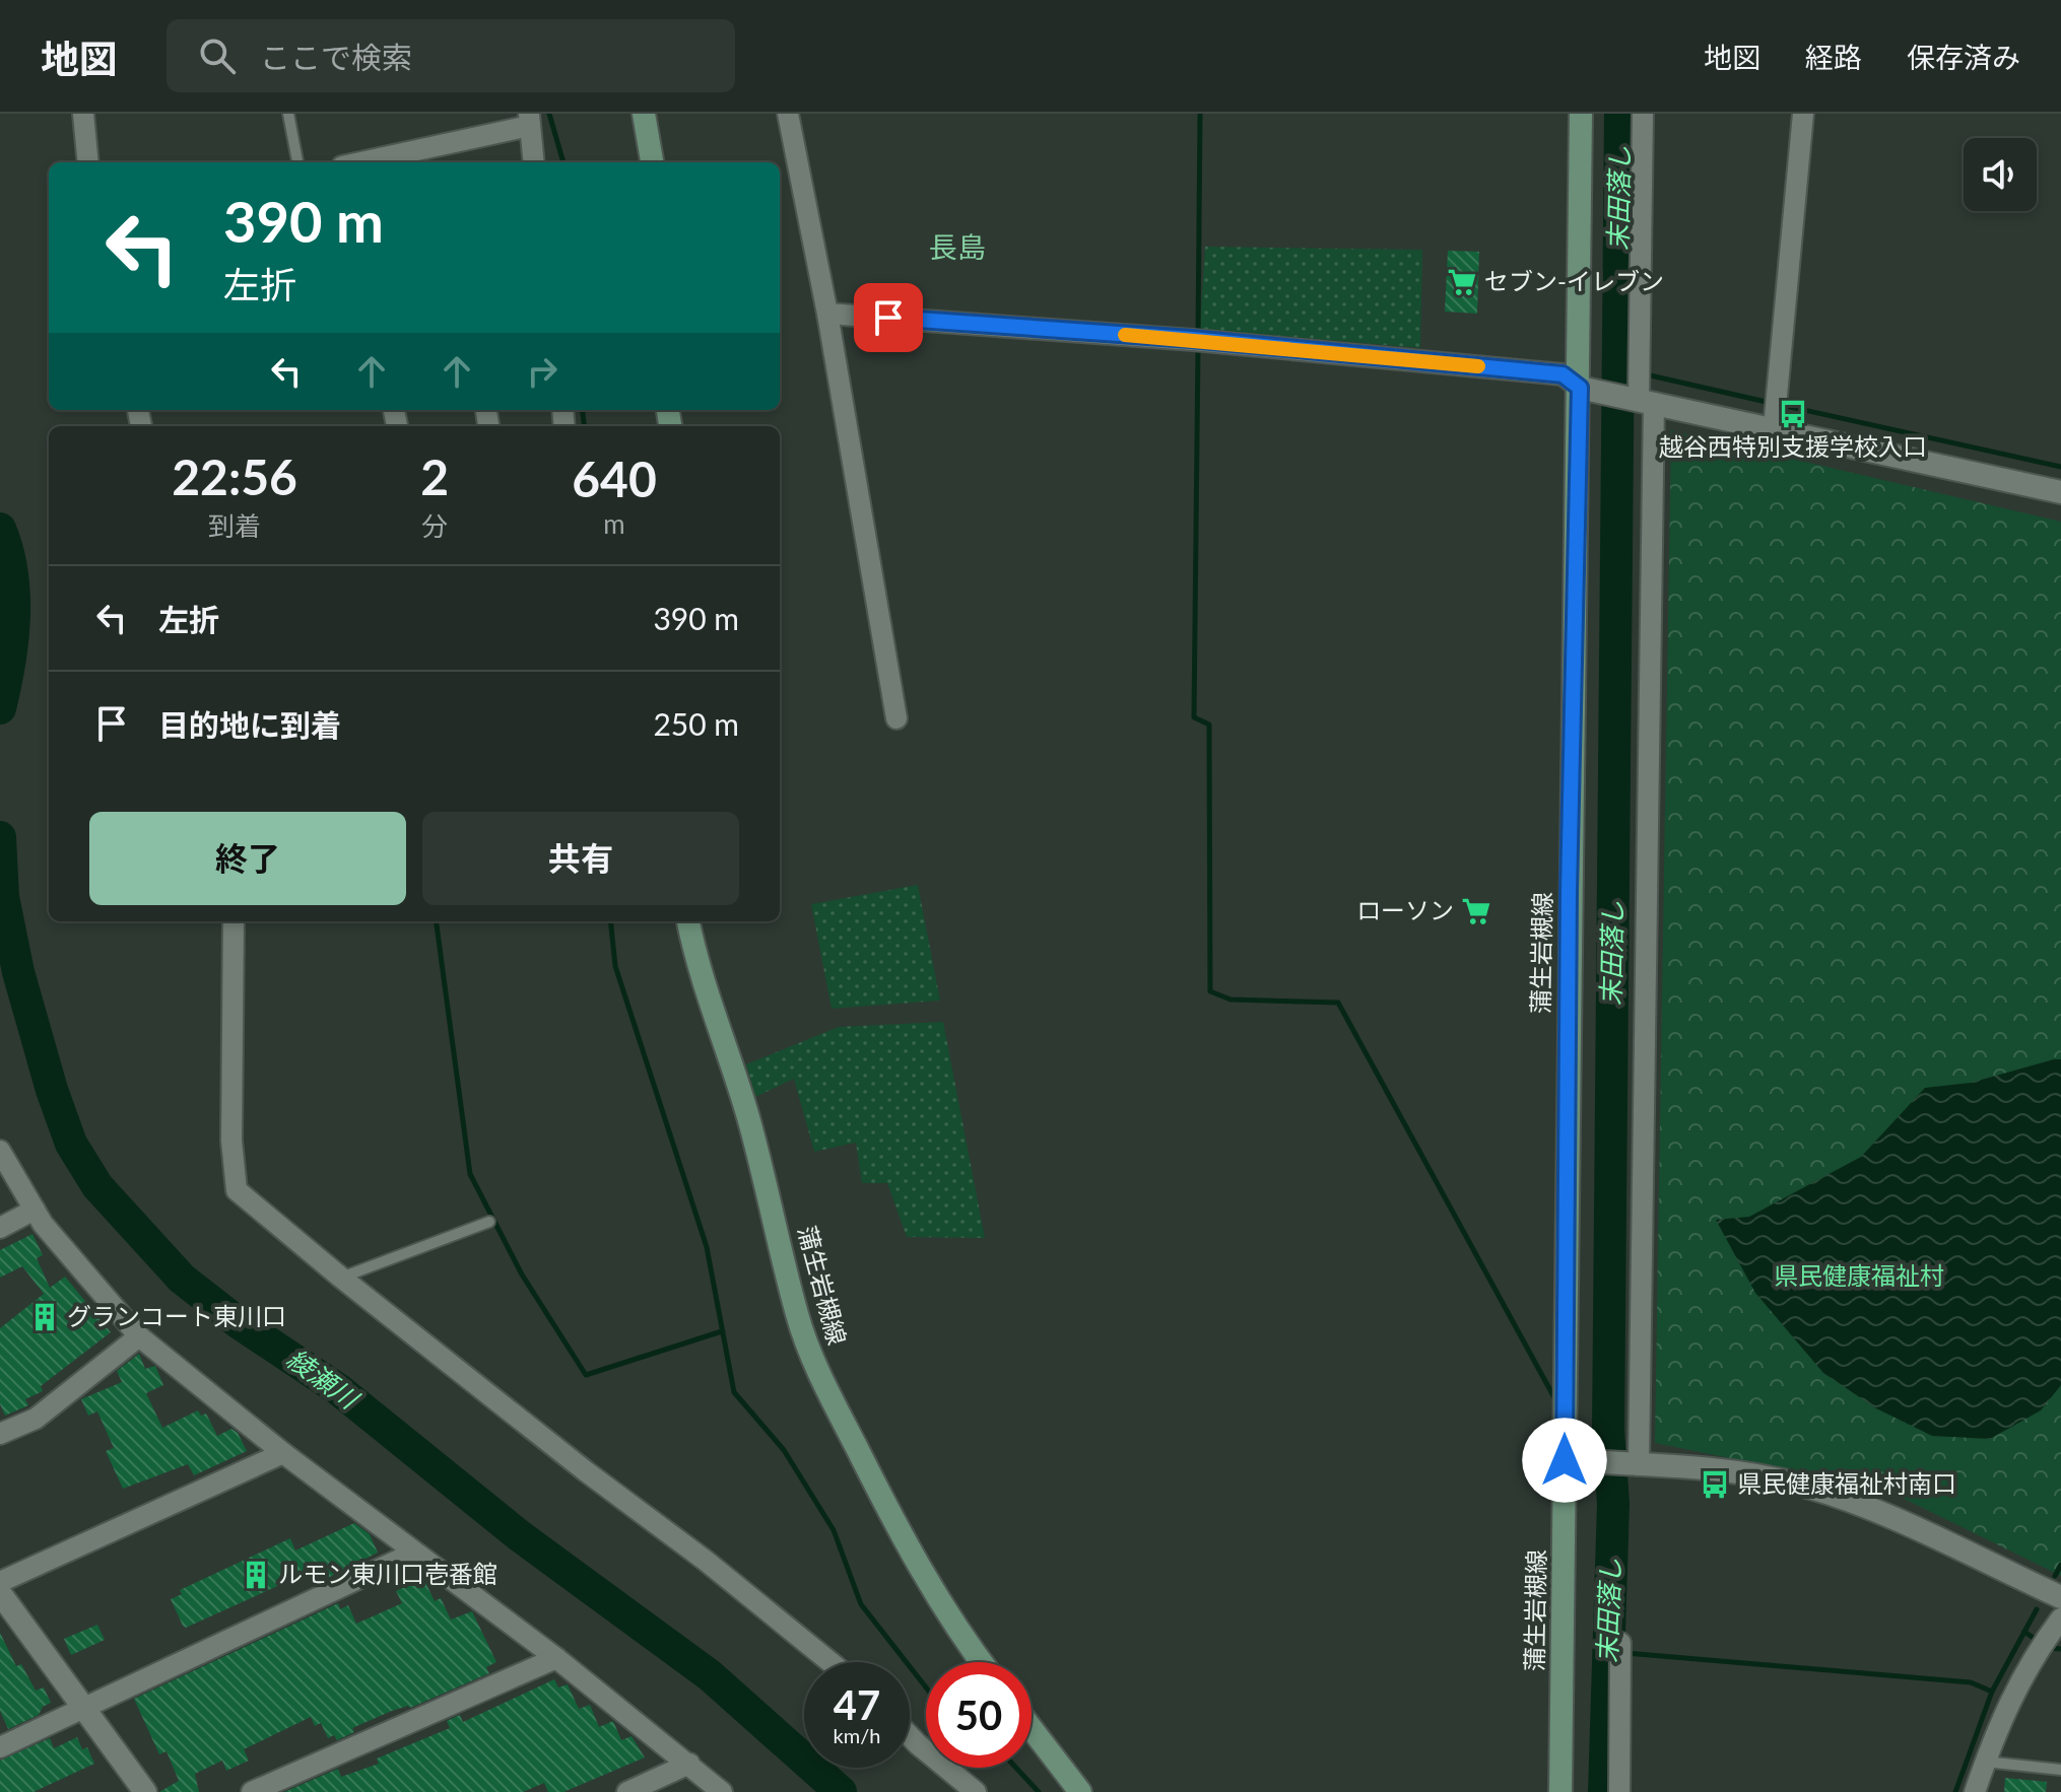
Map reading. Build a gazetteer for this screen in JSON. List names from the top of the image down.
{
  "streets": {
    "main road": ["蒲生岩槻線"]
  },
  "districts": ["長島"],
  "water": ["末田落し", "綾瀬川"],
  "parks": ["県民健康福祉村"],
  "places": {
    "supermarket": ["セブン-イレブン", "ローソン"],
    "bus stop": ["越谷西特別支援学校入口", "県民健康福祉村南口"],
    "building": ["グランコート東川口", "ルモン東川口壱番館"]
  },
  "page": {
    "header": "地図",
    "search": "ここで検索",
    "nav": ["地図", "経路", "保存済み"],
    "turn": ["390 m", "左折"],
    "eta": [
      "22:56",
      "到着",
      "2",
      "分",
      "640",
      "m"
    ],
    "list": [
      {
        "name": "左折",
        "value": "390 m"
      },
      {
        "name": "目的地に到着",
        "value": "250 m"
      }
    ],
    "buttons": ["終了", "共有"],
    "speed": "47 km/h",
    "limit": "50"
  }
}
